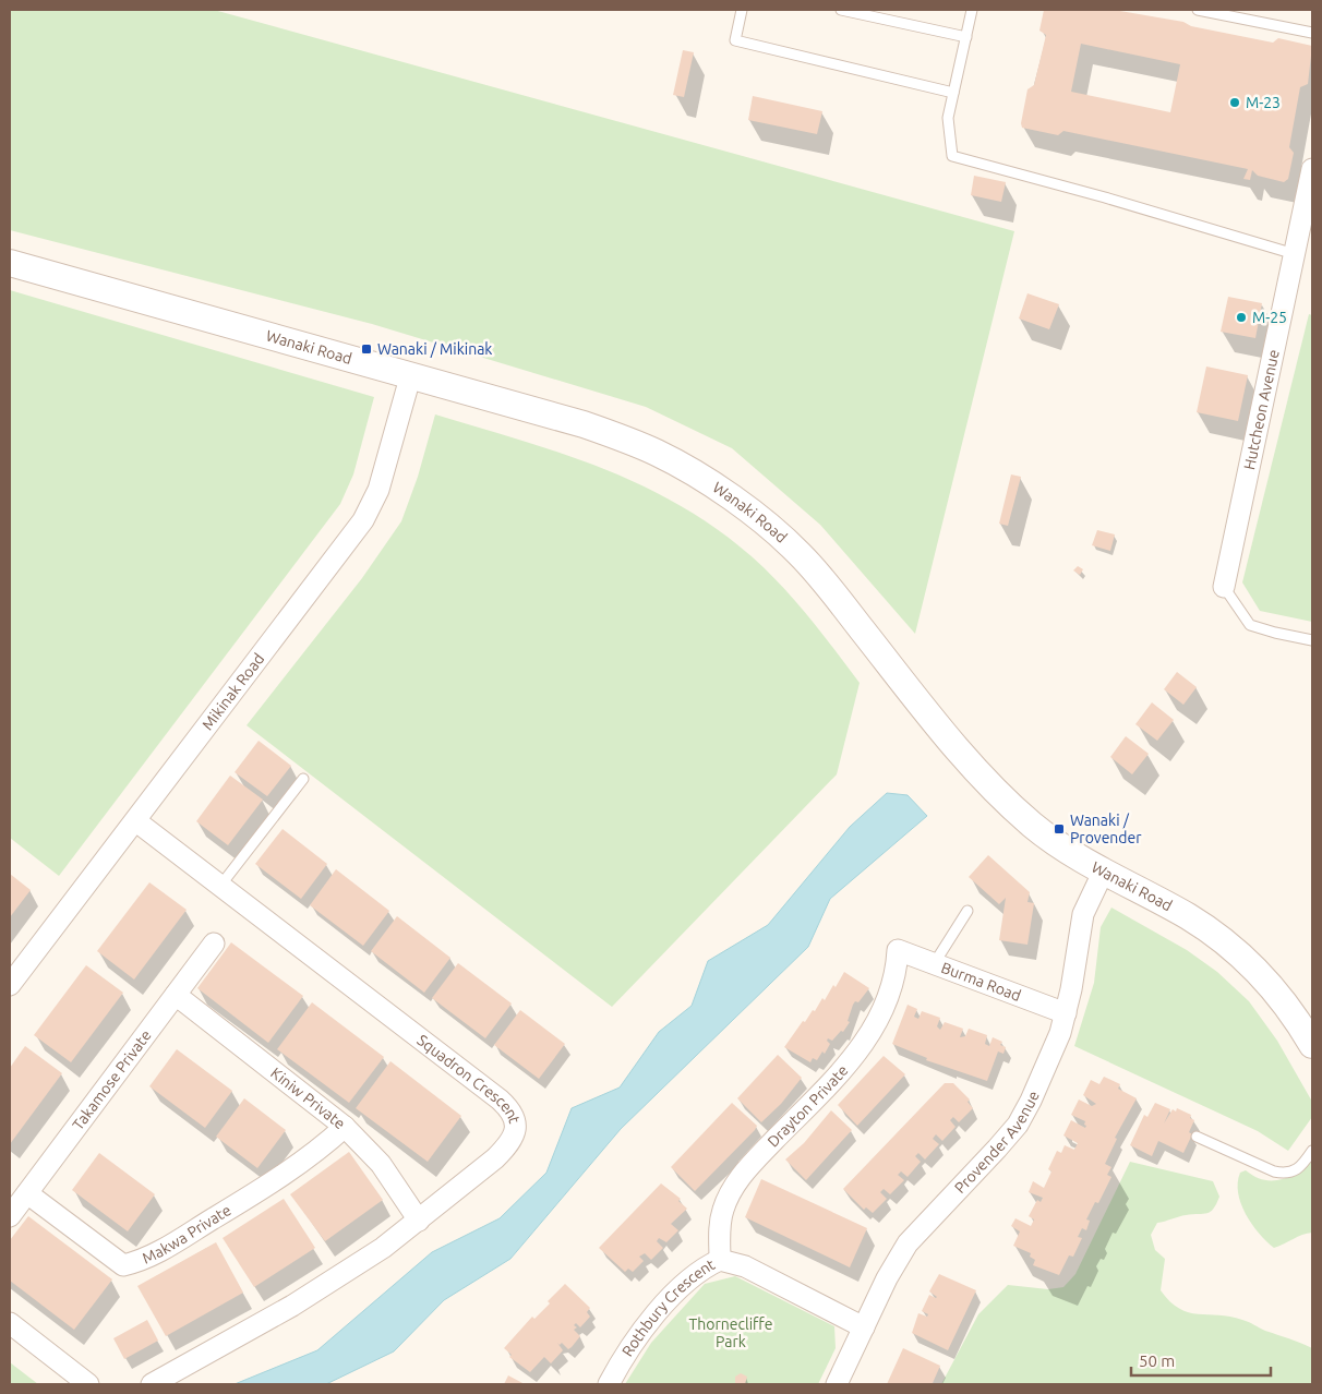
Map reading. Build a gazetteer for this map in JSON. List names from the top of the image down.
{
  "streets": {
    "street": [
      "Wanaki Road",
      "Hutcheon Avenue",
      "Mikinak Road",
      "Burma Road",
      "Takamose Private",
      "Squadron Crescent",
      "Kiniw Private",
      "Drayton Private",
      "Provender Avenue",
      "Makwa Private",
      "Rothbury Crescent"
    ]
  },
  "crossings": [
    ["Wanaki Road", "Mikinak Road"],
    ["Wanaki Road", "Provender Avenue"],
    ["Mikinak Road", "Squadron Crescent"],
    ["Burma Road", "Drayton Private"],
    ["Burma Road", "Provender Avenue"],
    ["Takamose Private", "Kiniw Private"],
    ["Takamose Private", "Makwa Private"],
    ["Squadron Crescent", "Kiniw Private"],
    ["Kiniw Private", "Makwa Private"],
    ["Drayton Private", "Rothbury Crescent"],
    ["Provender Avenue", "Rothbury Crescent"]
  ],
  "parks": ["Thornecliffe Park"],
  "places": {
    "other": ["M-23", "M-25"],
    "transit": ["Wanaki / Mikinak", "Wanaki / Provender"]
  },
  "scale_bar": "50 m"
}
